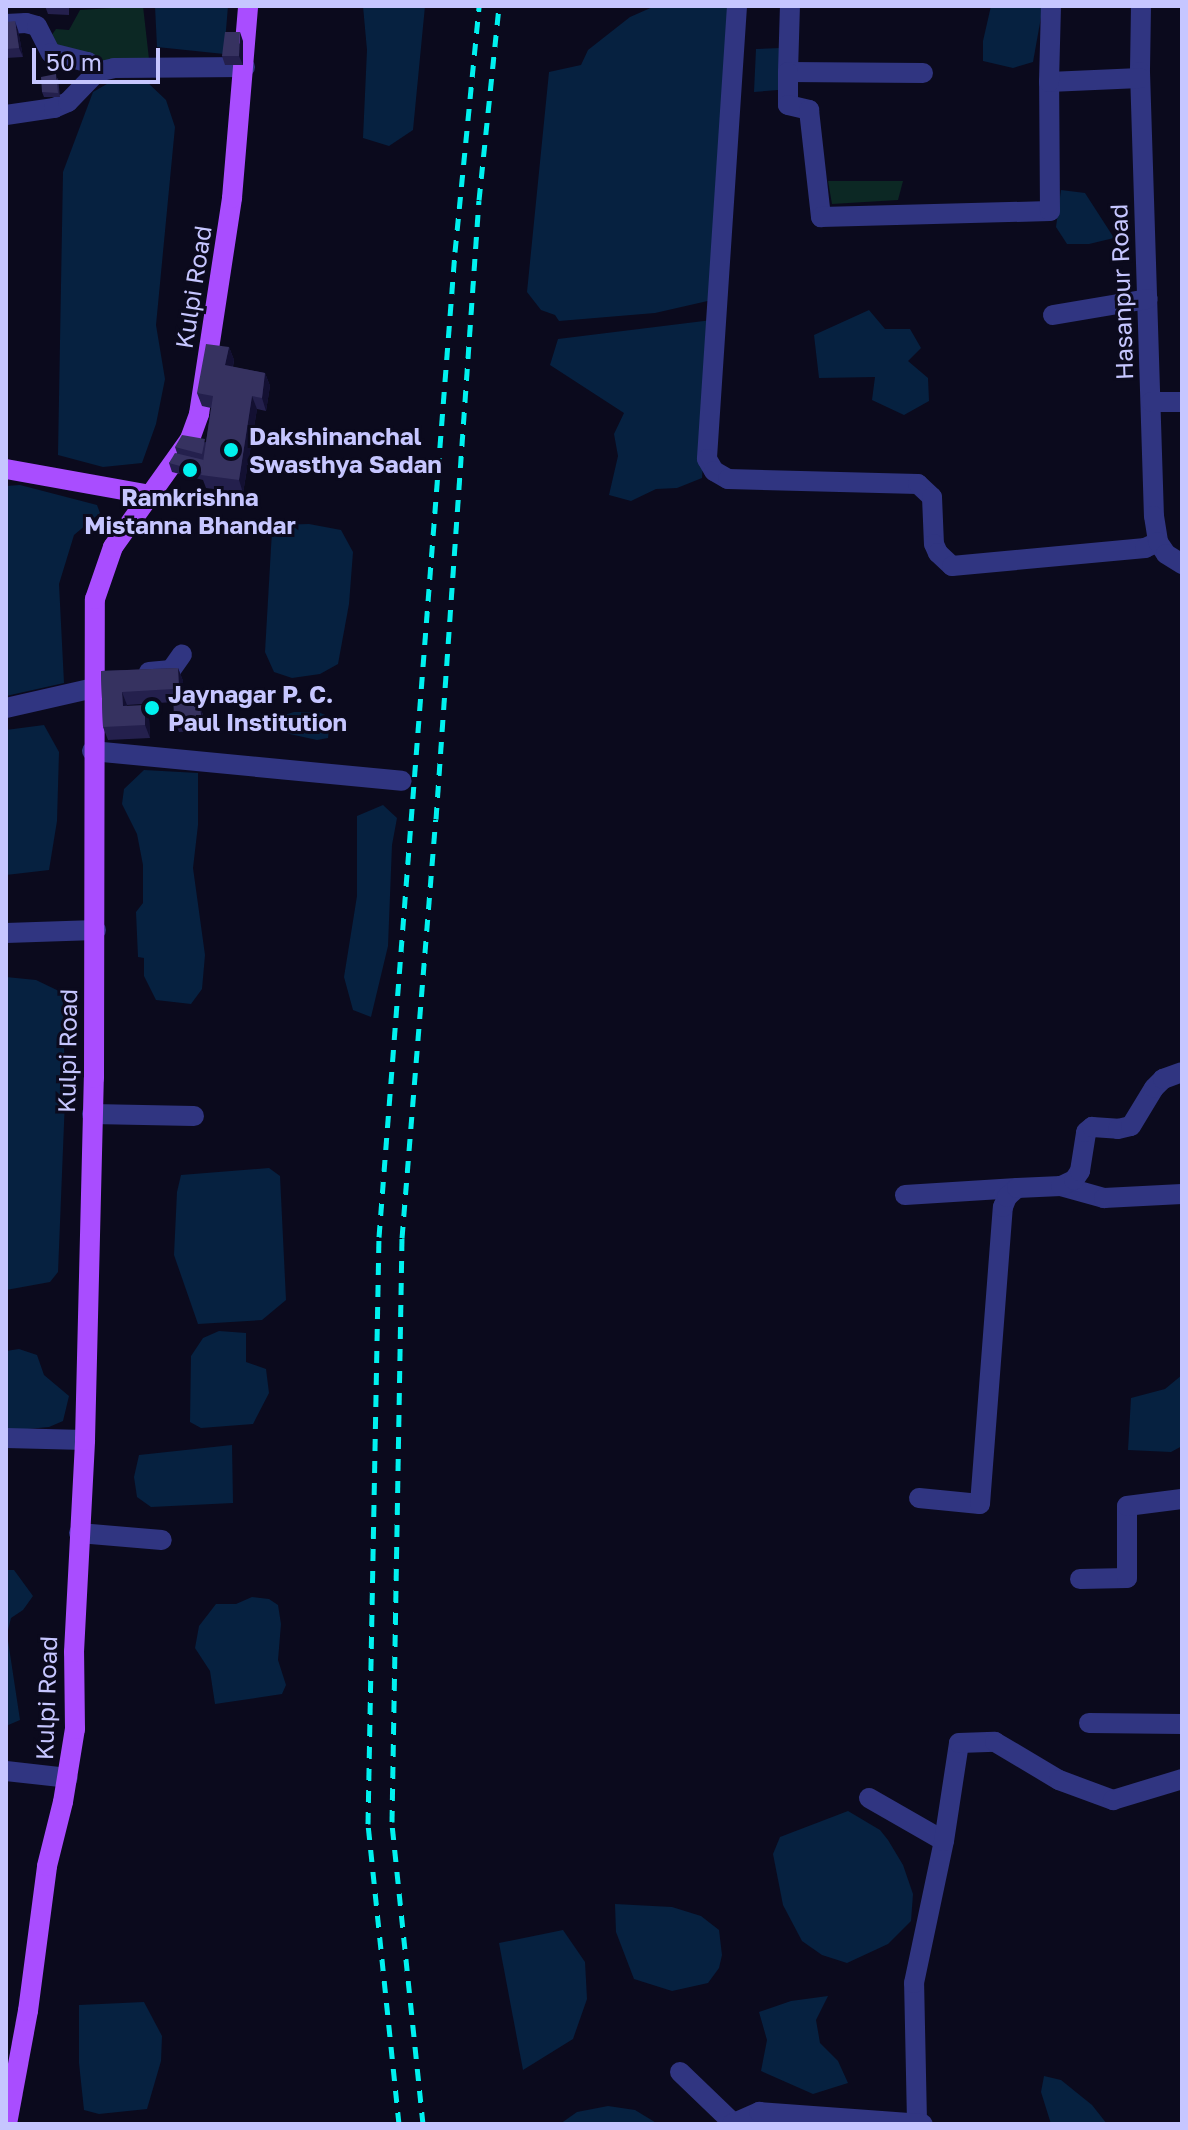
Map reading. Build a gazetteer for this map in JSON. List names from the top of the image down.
{
  "streets": {
    "main road": ["Kulpi Road"],
    "street": ["Hasanpur Road"]
  },
  "places": ["Dakshinanchal Swasthya Sadan", "Ramkrishna Mistanna Bhandar", "Jaynagar P. C. Paul Institution"],
  "scale_bar": "50 m"
}
